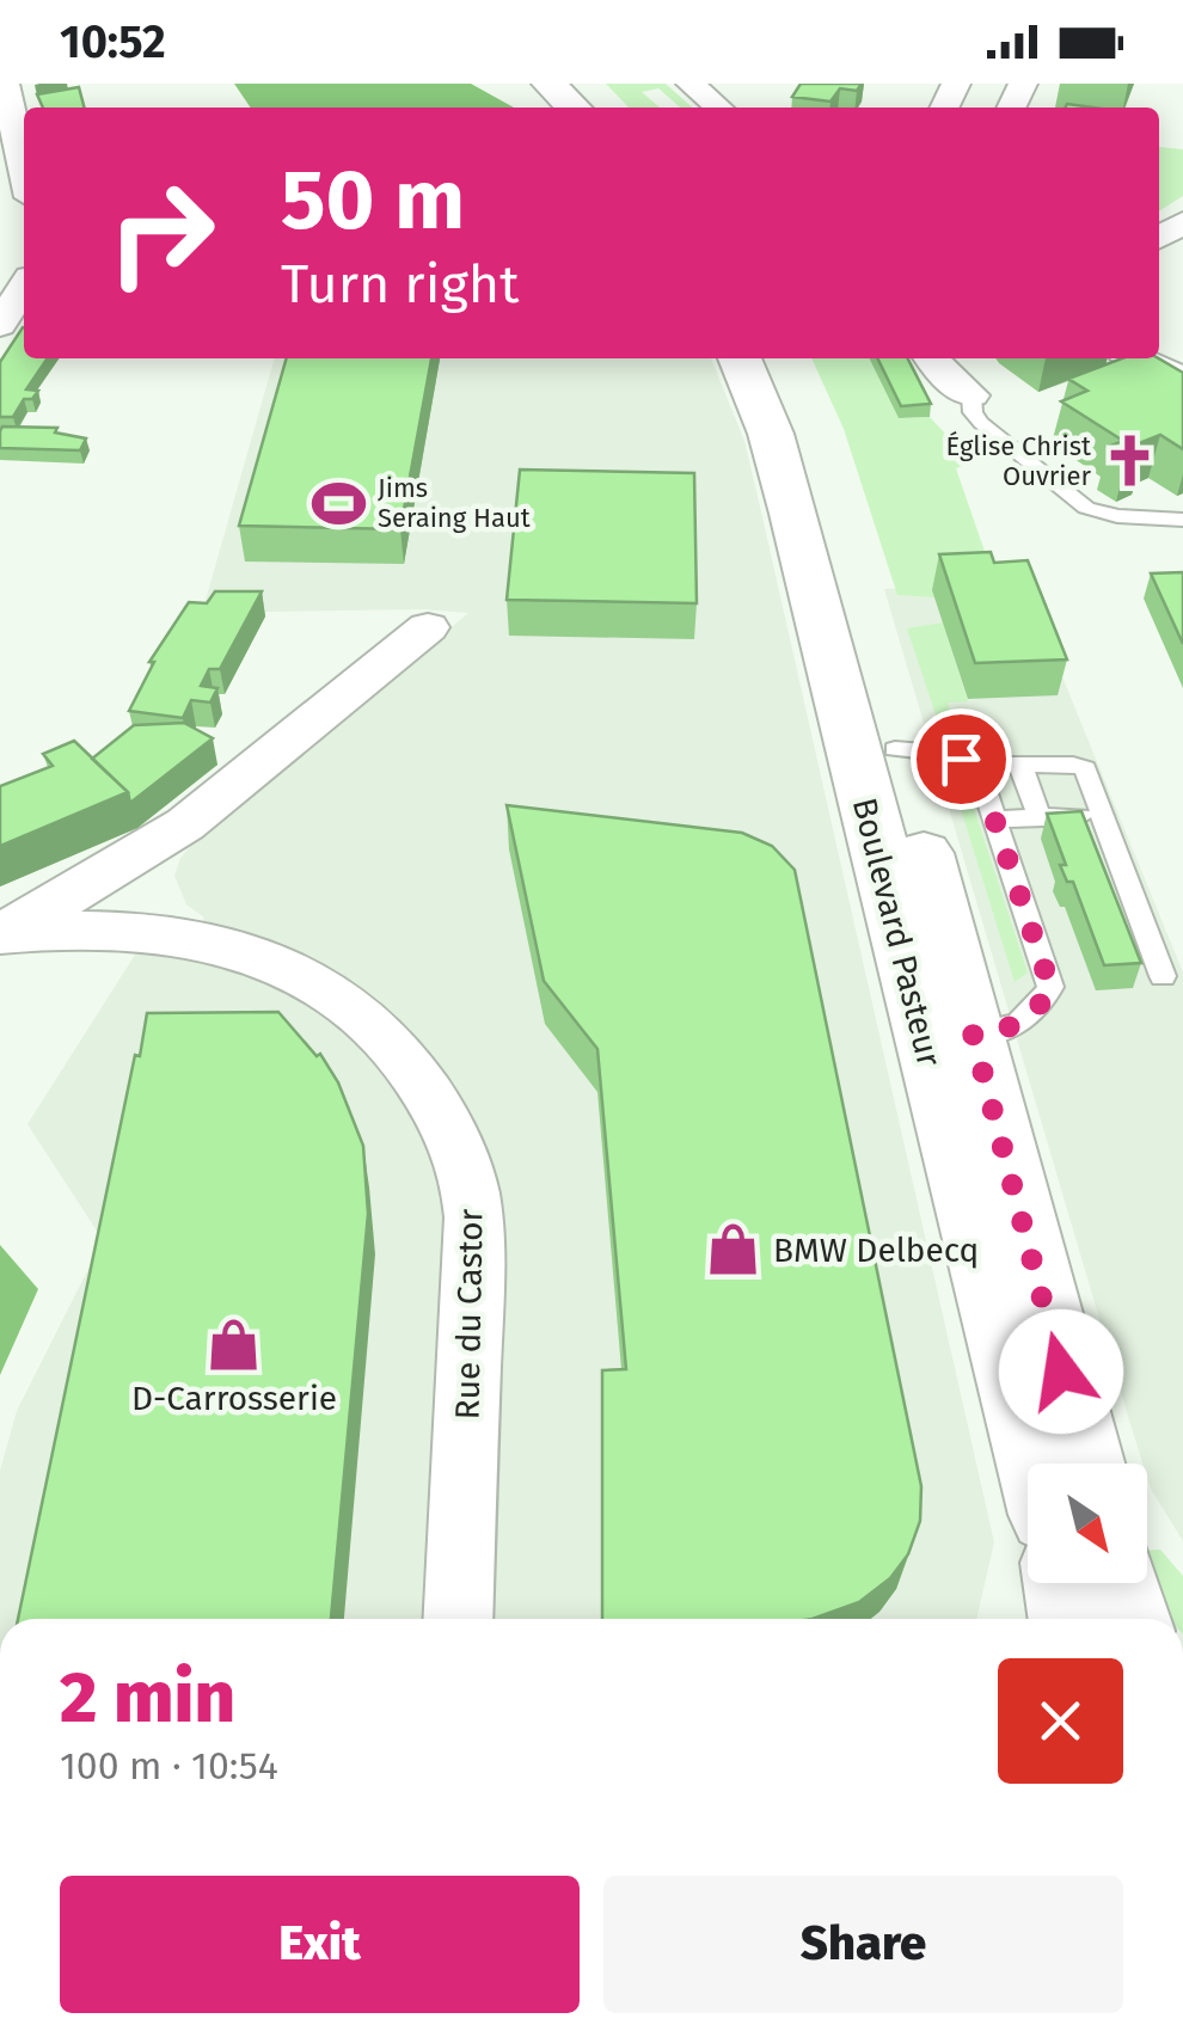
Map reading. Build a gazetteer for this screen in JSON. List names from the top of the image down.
{
  "streets": {
    "street": ["Boulevard Pasteur", "Rue du Castor"]
  },
  "places": {
    "church": ["Église Christ Ouvrier"],
    "sports": ["Jims Seraing Haut"],
    "shop": ["BMW Delbecq", "D-Carrosserie"]
  },
  "north": "bottom right",
  "page": {
    "status": "10:52",
    "turn": ["50 m", "Turn right"],
    "heading": ["2 min", "100 m · 10:54"],
    "buttons": ["Exit", "Share"]
  }
}
